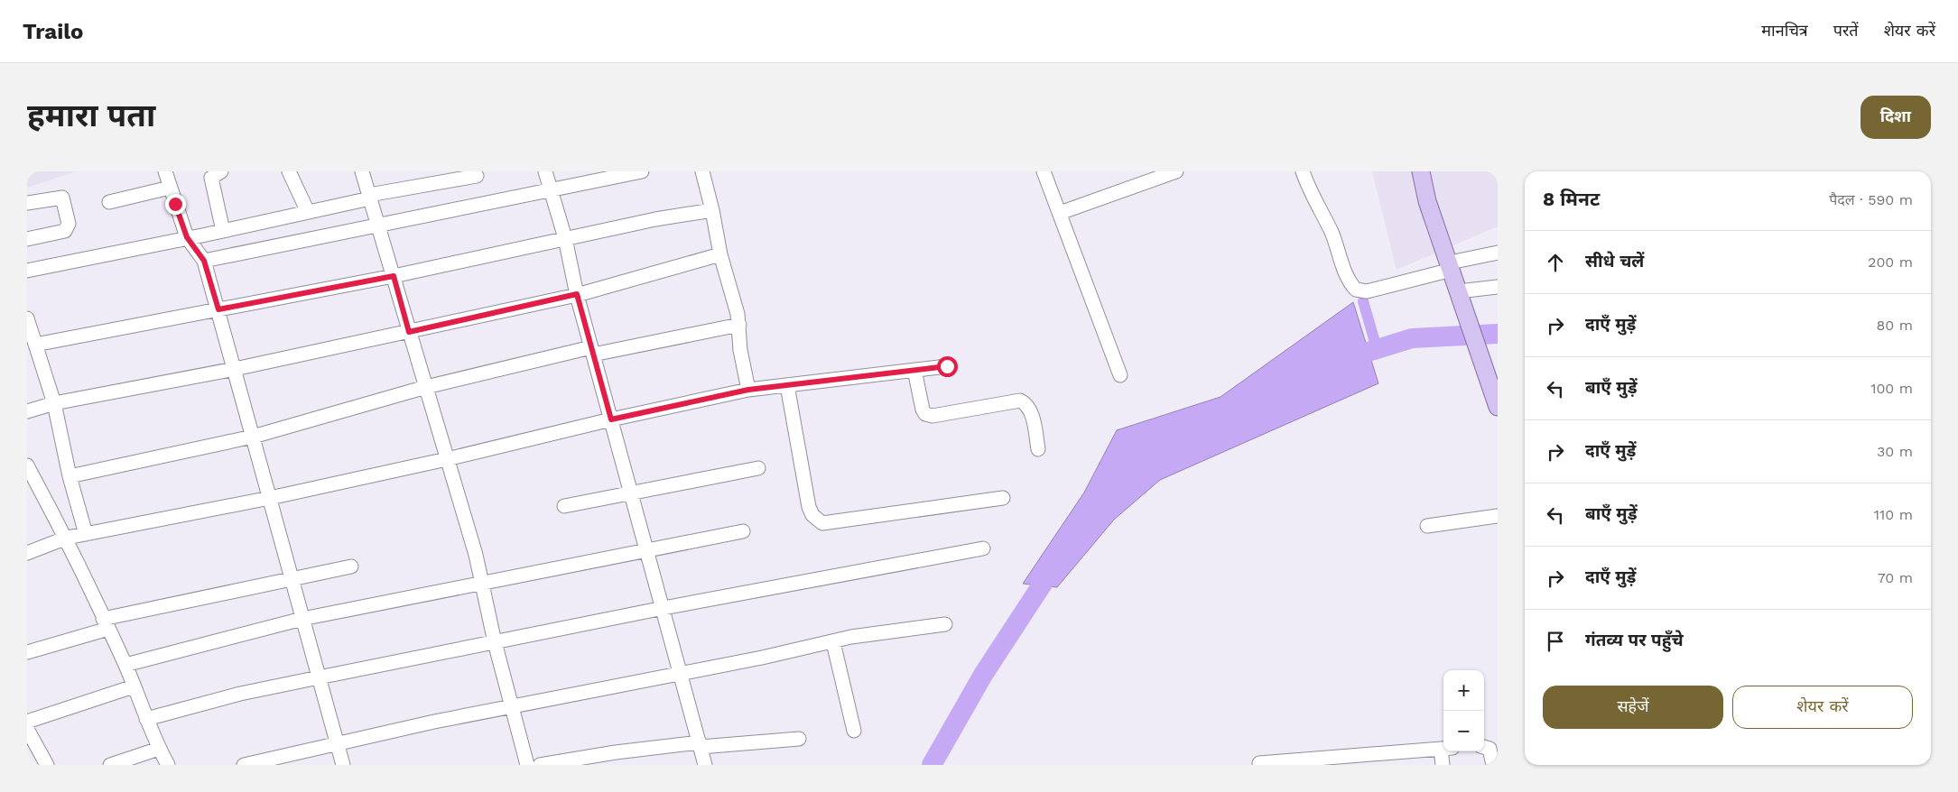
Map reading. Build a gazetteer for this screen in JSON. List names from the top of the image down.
{
  "page": {
    "header": "Trailo",
    "nav": ["मानचित्र", "परतें", "शेयर करें"],
    "buttons": [
      "दिशा",
      ["सहेजें", "शेयर करें"]
    ],
    "title": "हमारा पता",
    "heading": ["8 मिनट", "पैदल · 590 m"],
    "list": [
      ["सीधे चलें", "200 m"],
      ["दाएँ मुड़ें", "80 m"],
      ["बाएँ मुड़ें", "100 m"],
      ["दाएँ मुड़ें", "30 m"],
      ["बाएँ मुड़ें", "110 m"],
      ["दाएँ मुड़ें", "70 m"],
      "गंतव्य पर पहुँचे"
    ],
    "map_buttons": ["+", "−"]
  }
}
